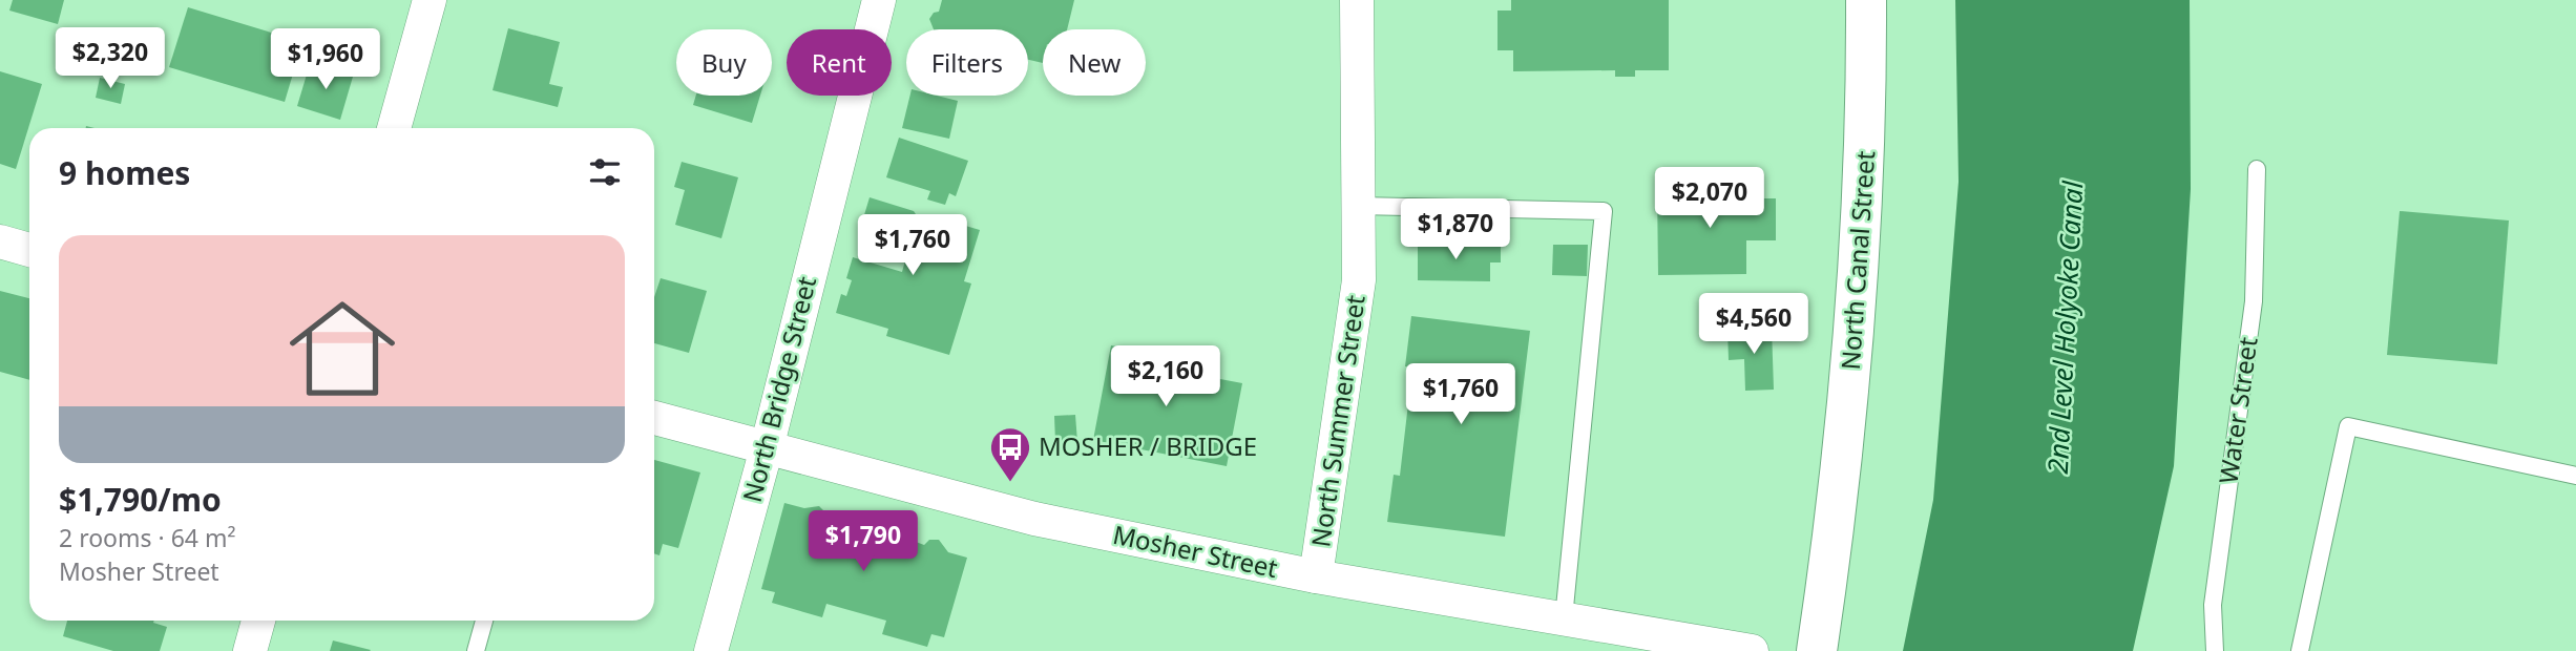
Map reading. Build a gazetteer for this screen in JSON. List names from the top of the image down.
{
  "streets": {
    "street": [
      "North Canal Street",
      "North Bridge Street",
      "North Summer Street",
      "Mosher Street"
    ],
    "lane": ["Water Street"]
  },
  "crossings": [
    ["North Bridge Street", "Mosher Street"],
    ["North Summer Street", "Mosher Street"]
  ],
  "water": ["2nd Level Holyoke Canal"],
  "places": {
    "bus stop": ["MOSHER / BRIDGE"]
  },
  "page": {
    "price": [
      "$2,320",
      "$1,960",
      "$2,070",
      "$1,870",
      "$1,760",
      "$4,560",
      "$2,160",
      "$1,760",
      "$1,790"
    ],
    "chip": [
      "Buy",
      "Rent",
      "Filters",
      "New"
    ],
    "heading": "9 homes",
    "list": [
      {
        "name": "$1,790/mo",
        "note": "2 rooms · 64 m² · Mosher Street"
      }
    ]
  }
}
